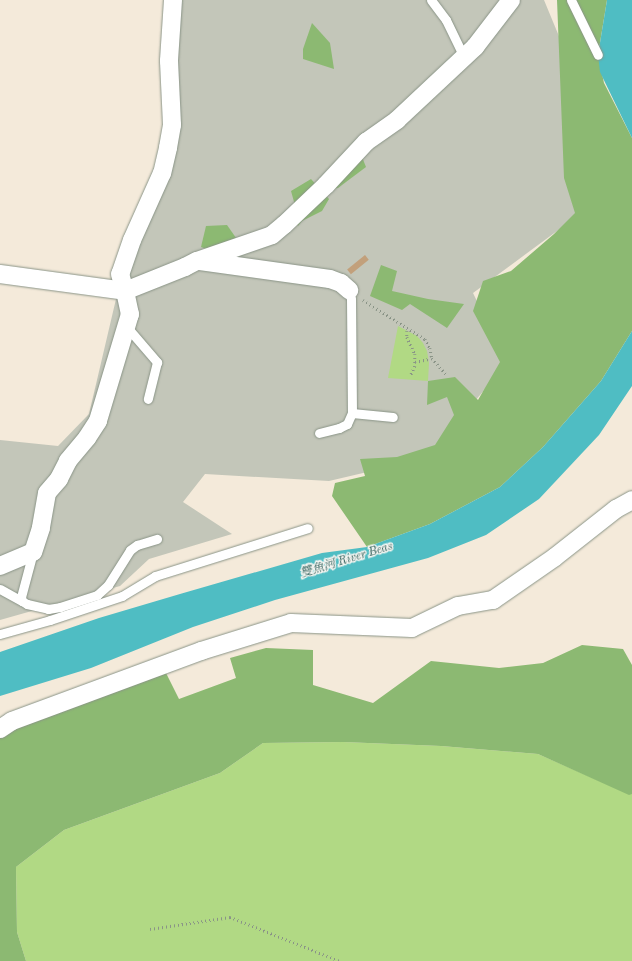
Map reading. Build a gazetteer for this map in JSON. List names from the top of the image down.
{
  "water": ["雙魚河 River Beas"]
}
